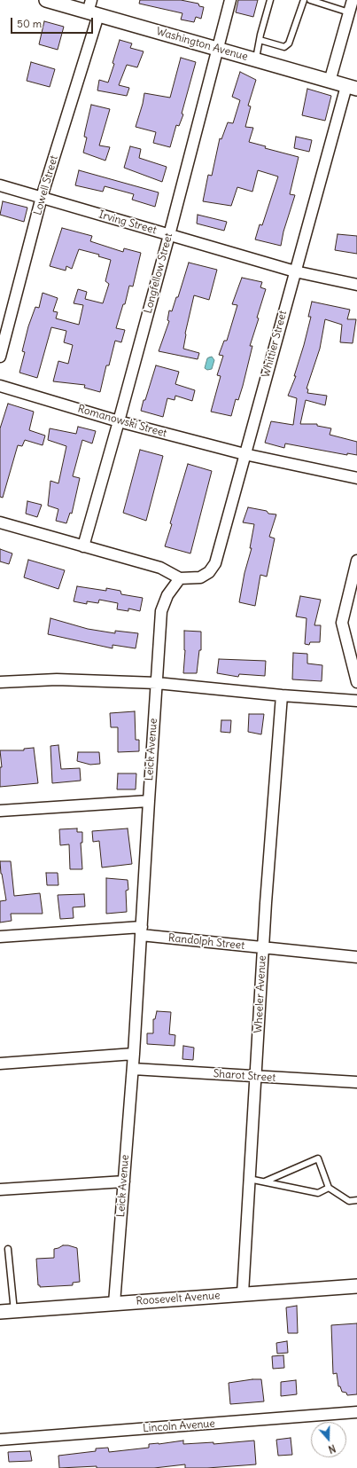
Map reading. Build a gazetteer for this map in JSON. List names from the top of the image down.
{
  "streets": {
    "street": [
      "Washington Avenue",
      "Lowell Street",
      "Irving Street",
      "Longfellow Street",
      "Whittier Street",
      "Romanowski Street",
      "Leick Avenue",
      "Randolph Street",
      "Wheeler Avenue",
      "Sharot Street",
      "Roosevelt Avenue",
      "Lincoln Avenue"
    ]
  },
  "crossings": [
    ["Washington Avenue", "Lowell Street"],
    ["Washington Avenue", "Longfellow Street"],
    ["Washington Avenue", "Whittier Street"],
    ["Lowell Street", "Irving Street"],
    ["Irving Street", "Longfellow Street"],
    ["Irving Street", "Whittier Street"],
    ["Longfellow Street", "Romanowski Street"],
    ["Whittier Street", "Romanowski Street"],
    ["Whittier Street", "Leick Avenue"],
    ["Leick Avenue", "Randolph Street"],
    ["Leick Avenue", "Sharot Street"],
    ["Leick Avenue", "Roosevelt Avenue"],
    ["Randolph Street", "Wheeler Avenue"],
    ["Wheeler Avenue", "Sharot Street"],
    ["Wheeler Avenue", "Roosevelt Avenue"]
  ],
  "scale_bar": "50 m",
  "north": "bottom"
}
